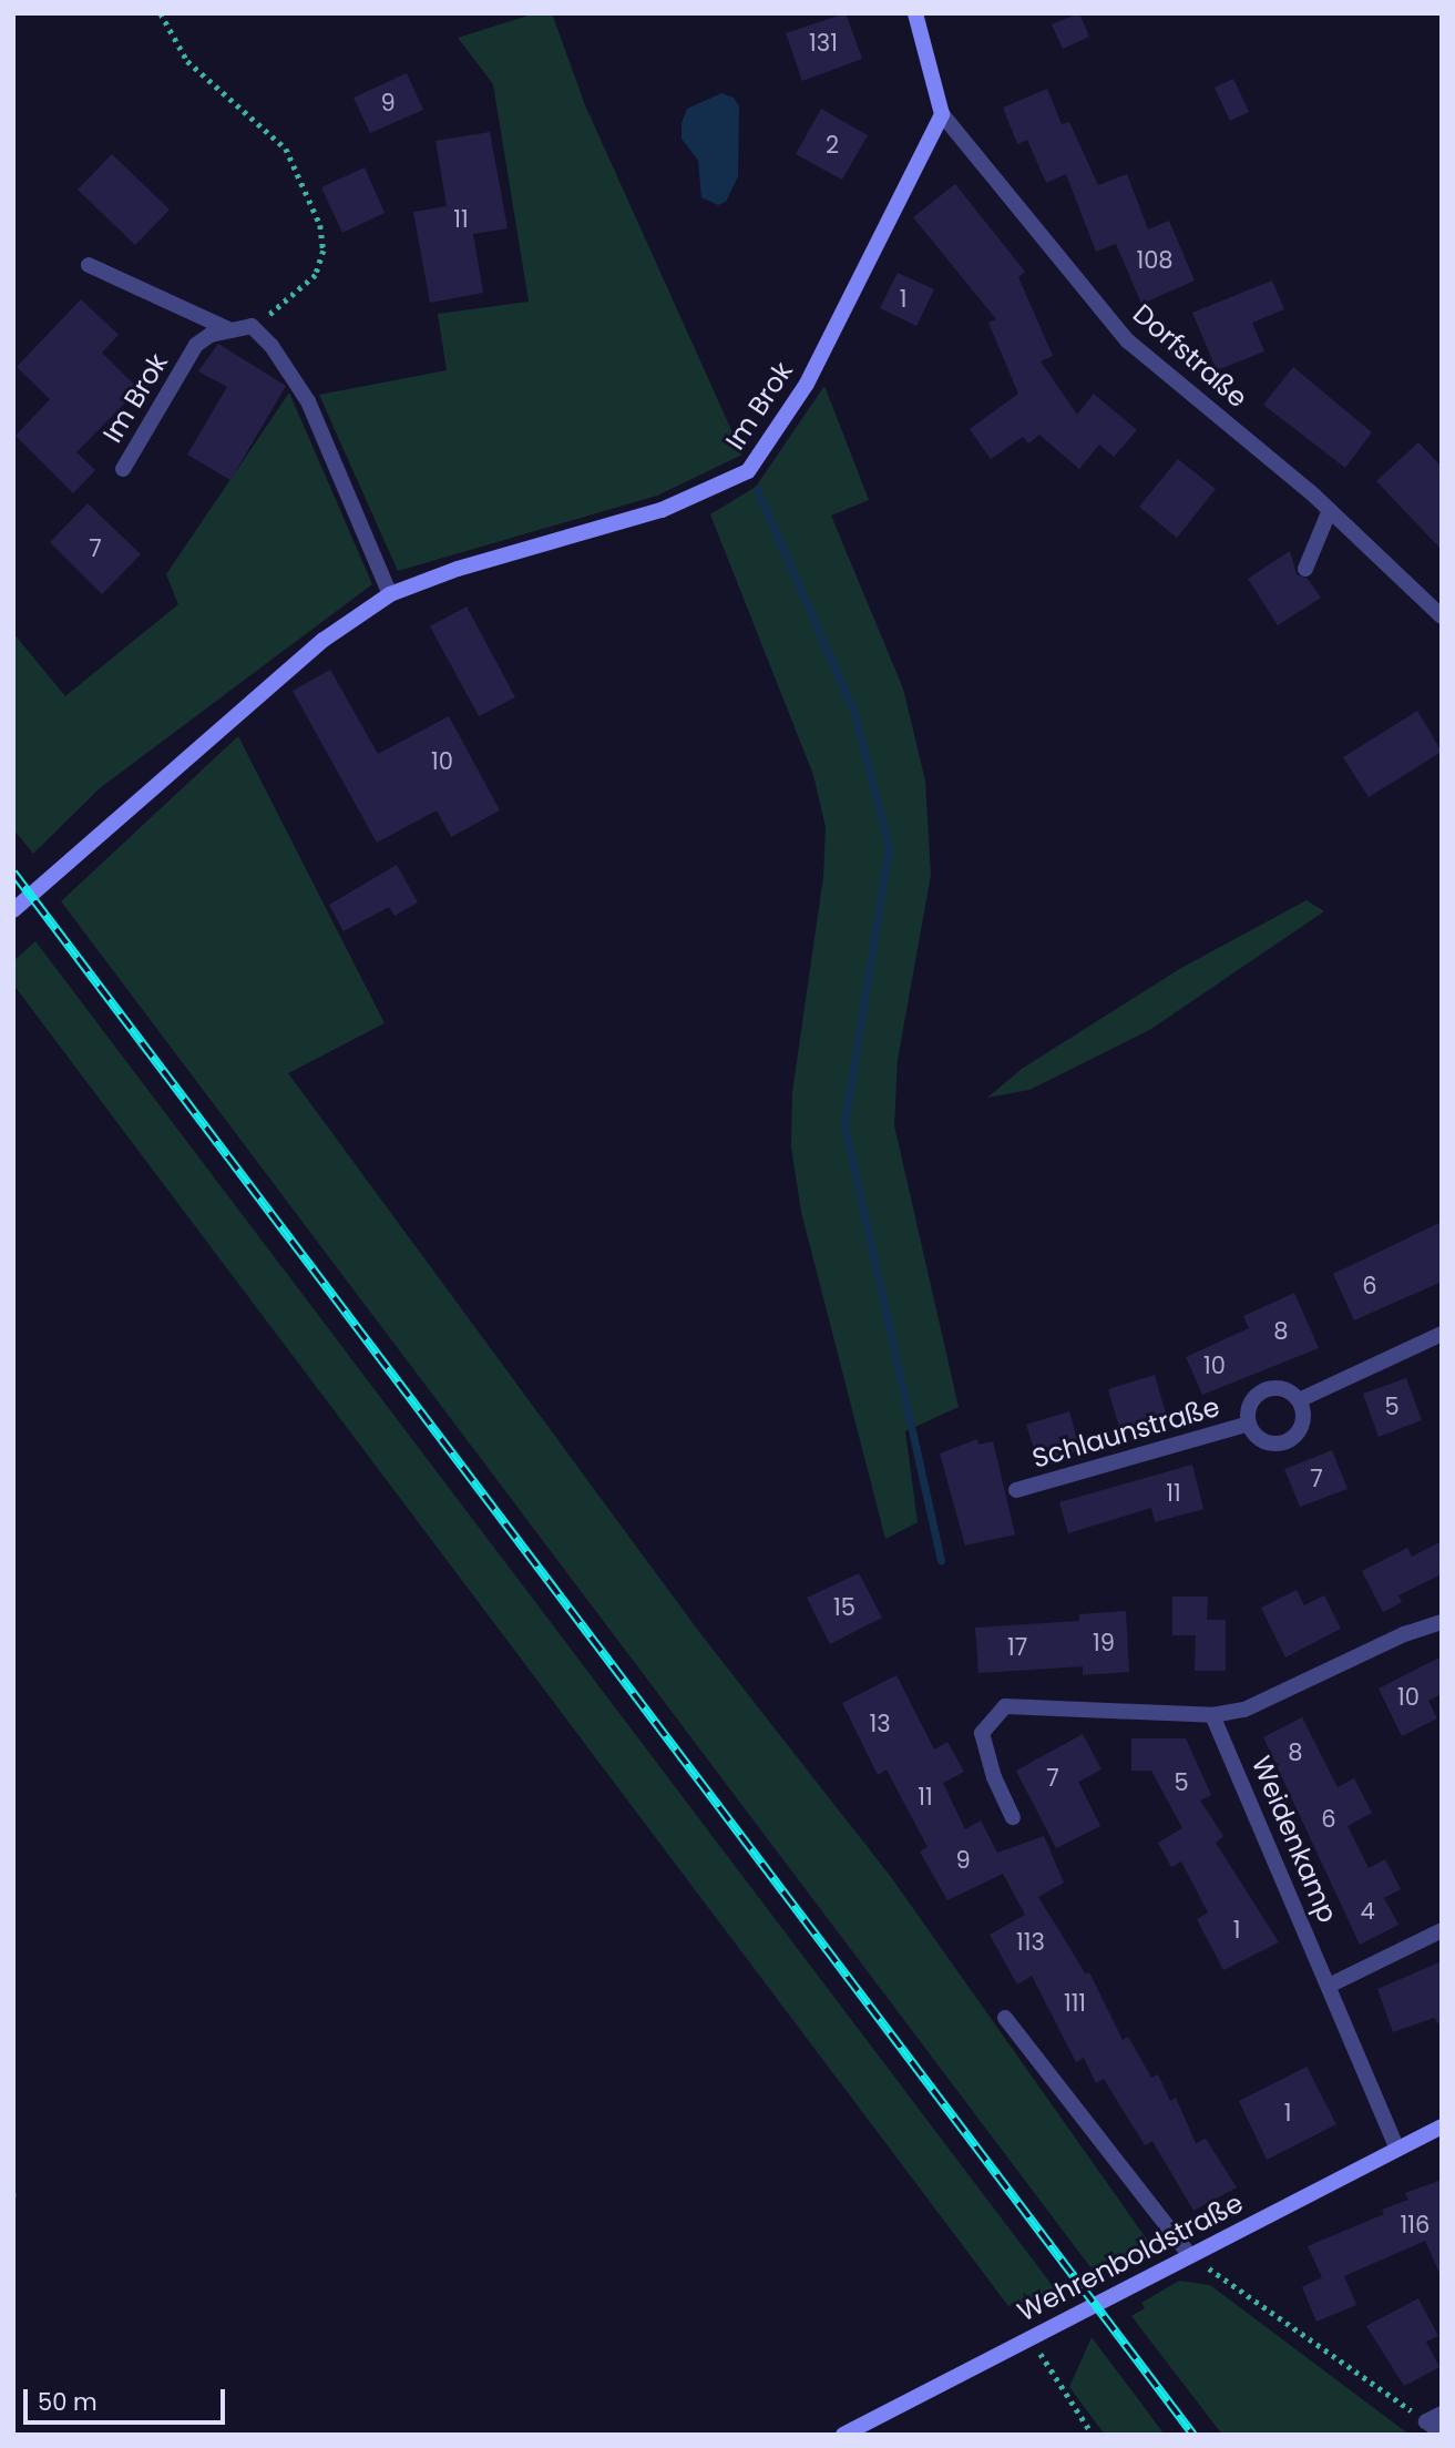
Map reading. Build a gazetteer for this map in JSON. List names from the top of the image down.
{
  "streets": {
    "street": [
      "Dorfstraße",
      "Im Brok",
      "Schlaunstraße",
      "Weidenkamp",
      "Wehrenboldstraße"
    ]
  },
  "crossings": [
    ["Dorfstraße", "Im Brok"],
    ["Weidenkamp", "Wehrenboldstraße"]
  ],
  "house_numbers": [
    "131",
    "9",
    "2",
    "11",
    "108",
    "1",
    "7",
    "10",
    "6",
    "8",
    "10",
    "5",
    "7",
    "11",
    "15",
    "19",
    "17",
    "10",
    "13",
    "8",
    "7",
    "5",
    "11",
    "6",
    "9",
    "4",
    "1",
    "113",
    "111",
    "1",
    "116"
  ],
  "scale_bar": "50 m"
}
